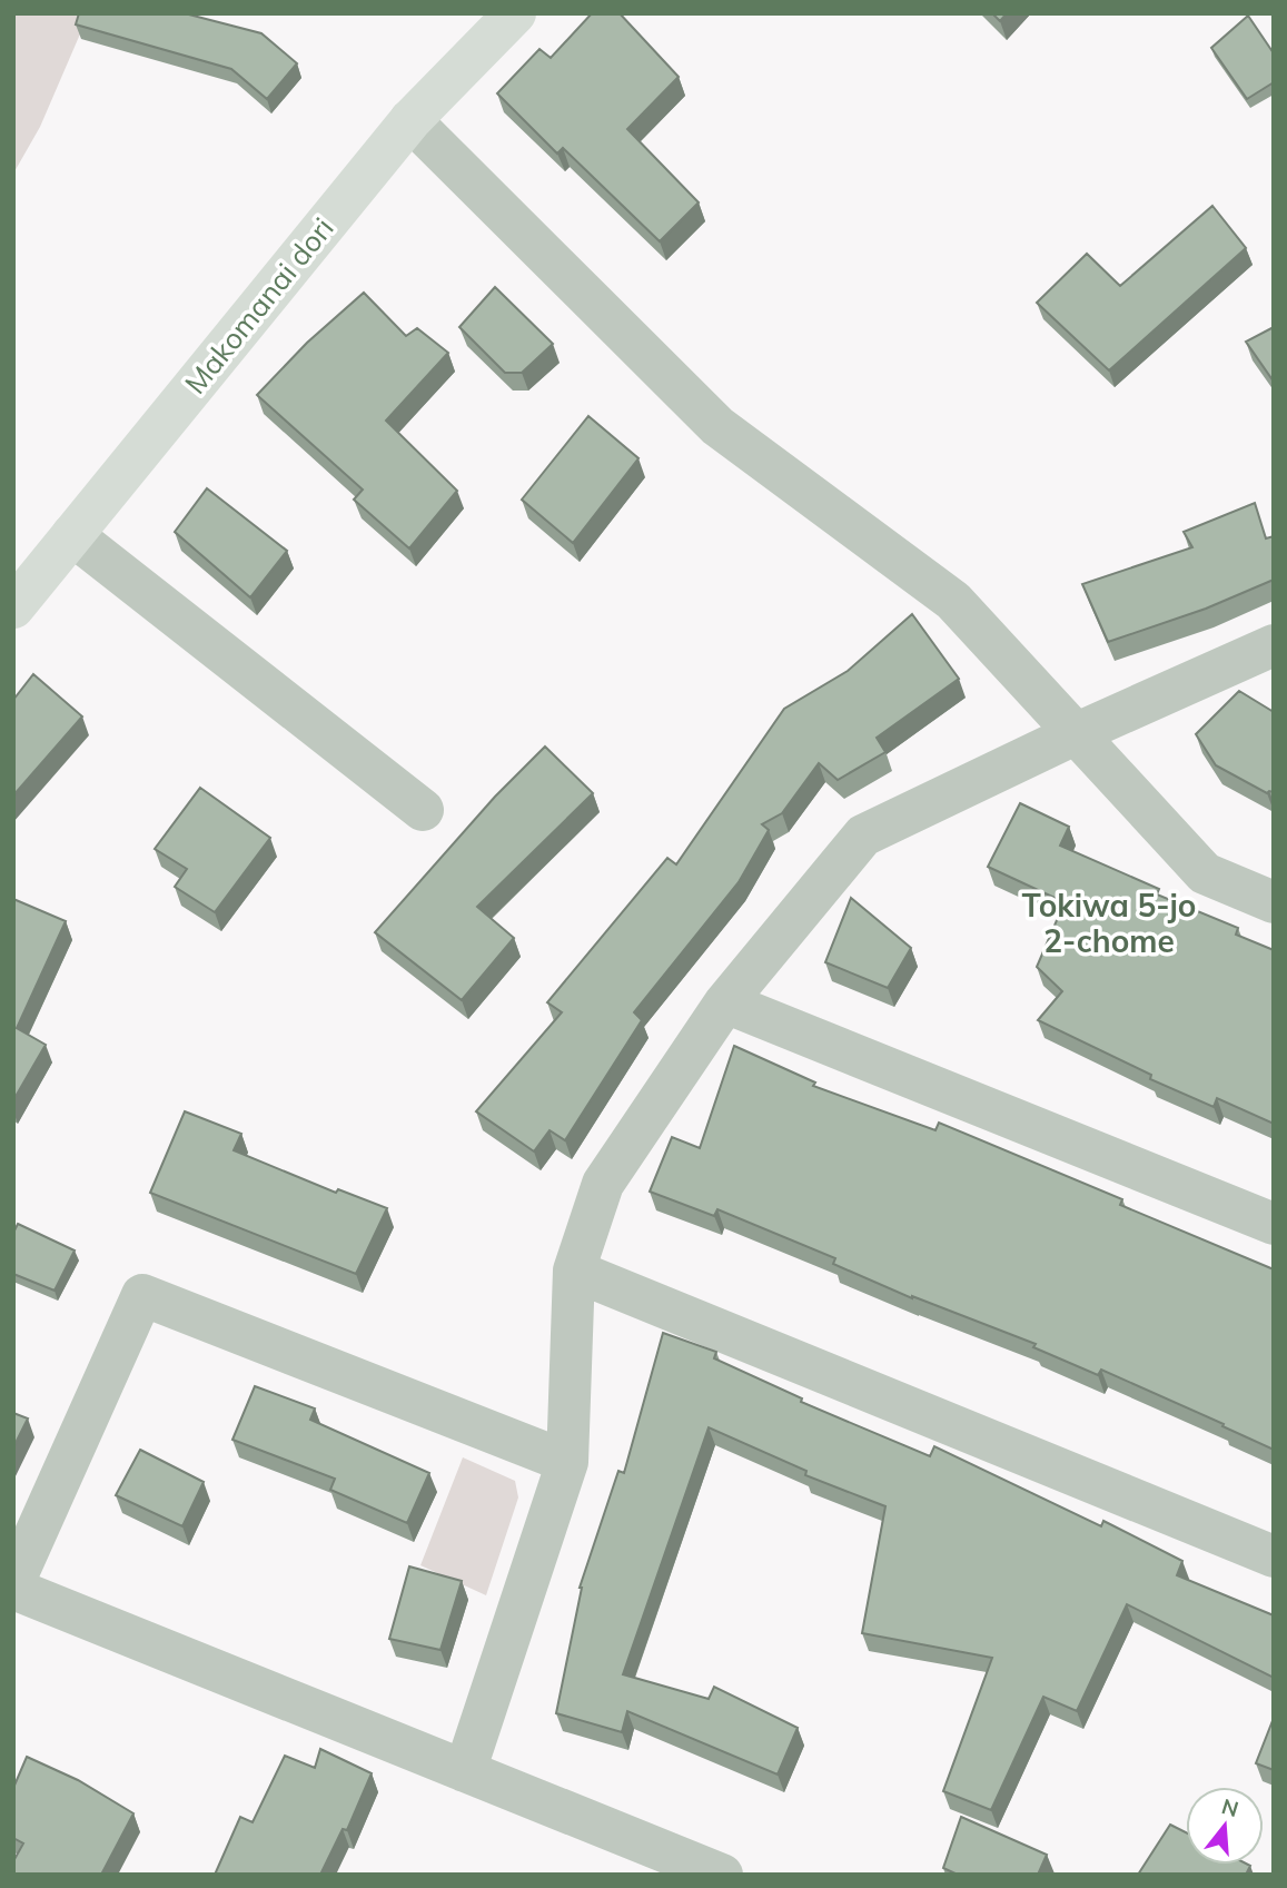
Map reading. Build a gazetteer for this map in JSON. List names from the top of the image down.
{
  "streets": {
    "highway": ["Makomanai dori"]
  },
  "districts": ["Tokiwa 5-jo 2-chome"],
  "north": "top"
}
